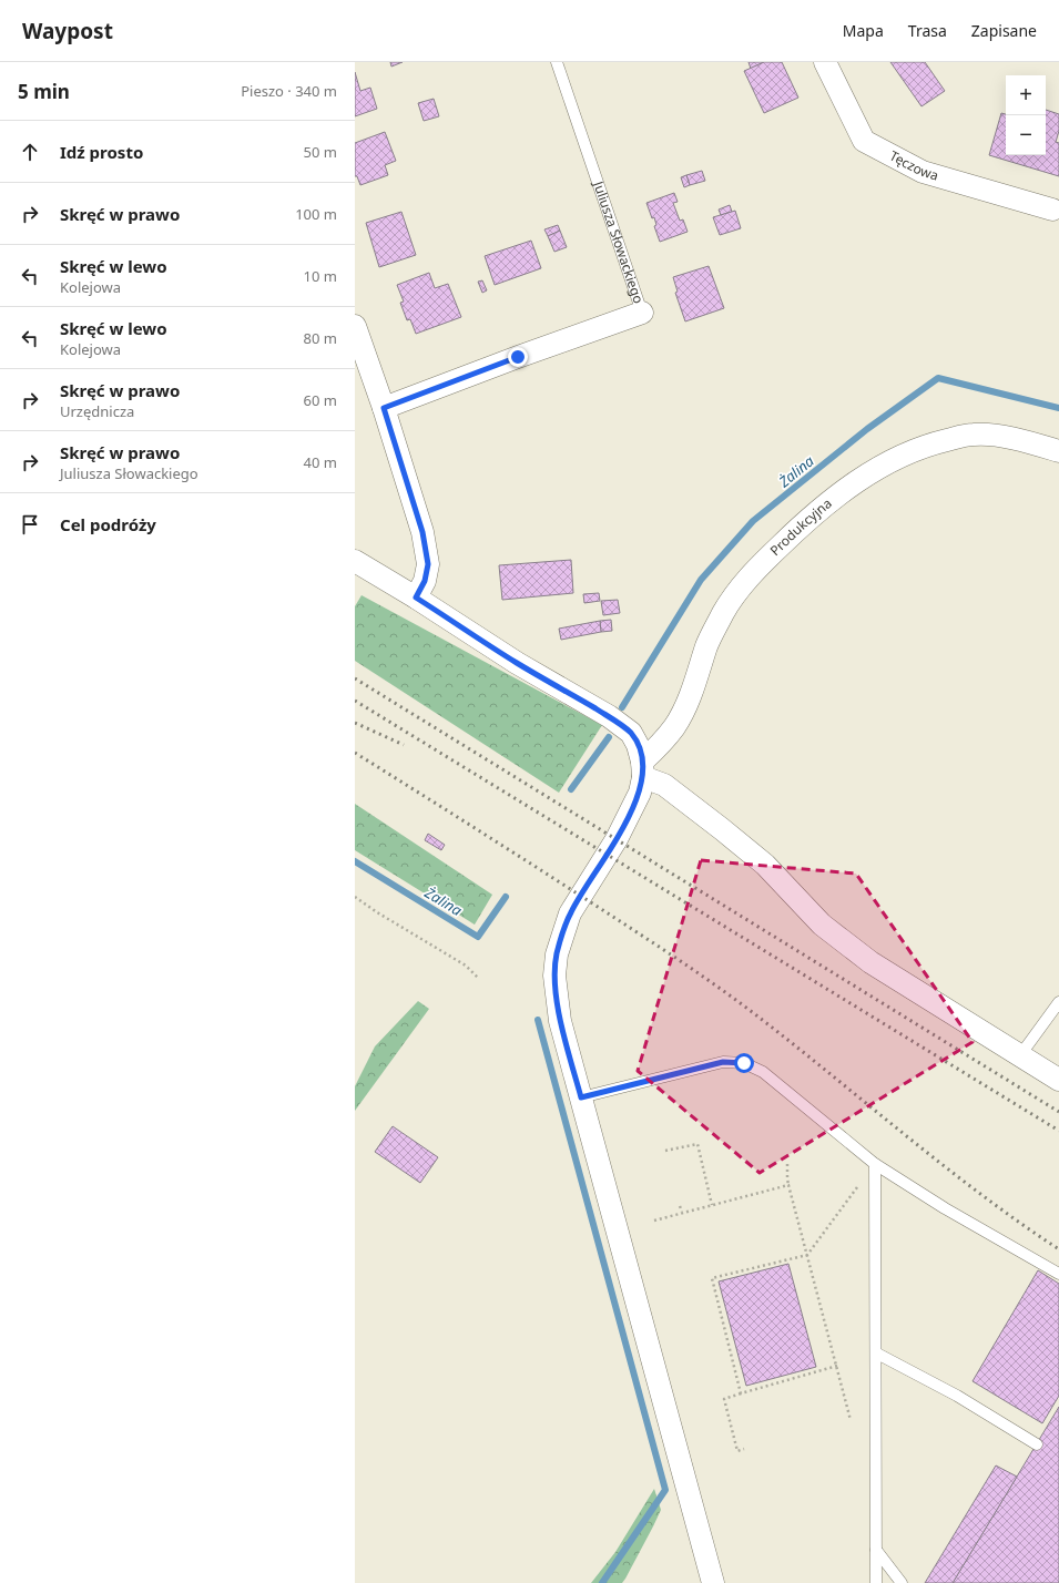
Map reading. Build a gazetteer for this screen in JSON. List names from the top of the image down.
{
  "streets": {
    "street": ["Tęczowa", "Juliusza Słowackiego", "Produkcyjna"]
  },
  "water": ["Żalina"],
  "page": {
    "header": "Waypost",
    "nav": ["Mapa", "Trasa", "Zapisane"],
    "heading": ["5 min", "Pieszo · 340 m"],
    "map_buttons": ["+", "−"],
    "list": [
      ["Idź prosto", "50 m"],
      ["Skręć w prawo", "100 m"],
      ["Skręć w lewo", "Kolejowa", "10 m"],
      ["Skręć w lewo", "Kolejowa", "80 m"],
      ["Skręć w prawo", "Urzędnicza", "60 m"],
      ["Skręć w prawo", "Juliusza Słowackiego", "40 m"],
      "Cel podróży"
    ]
  }
}
